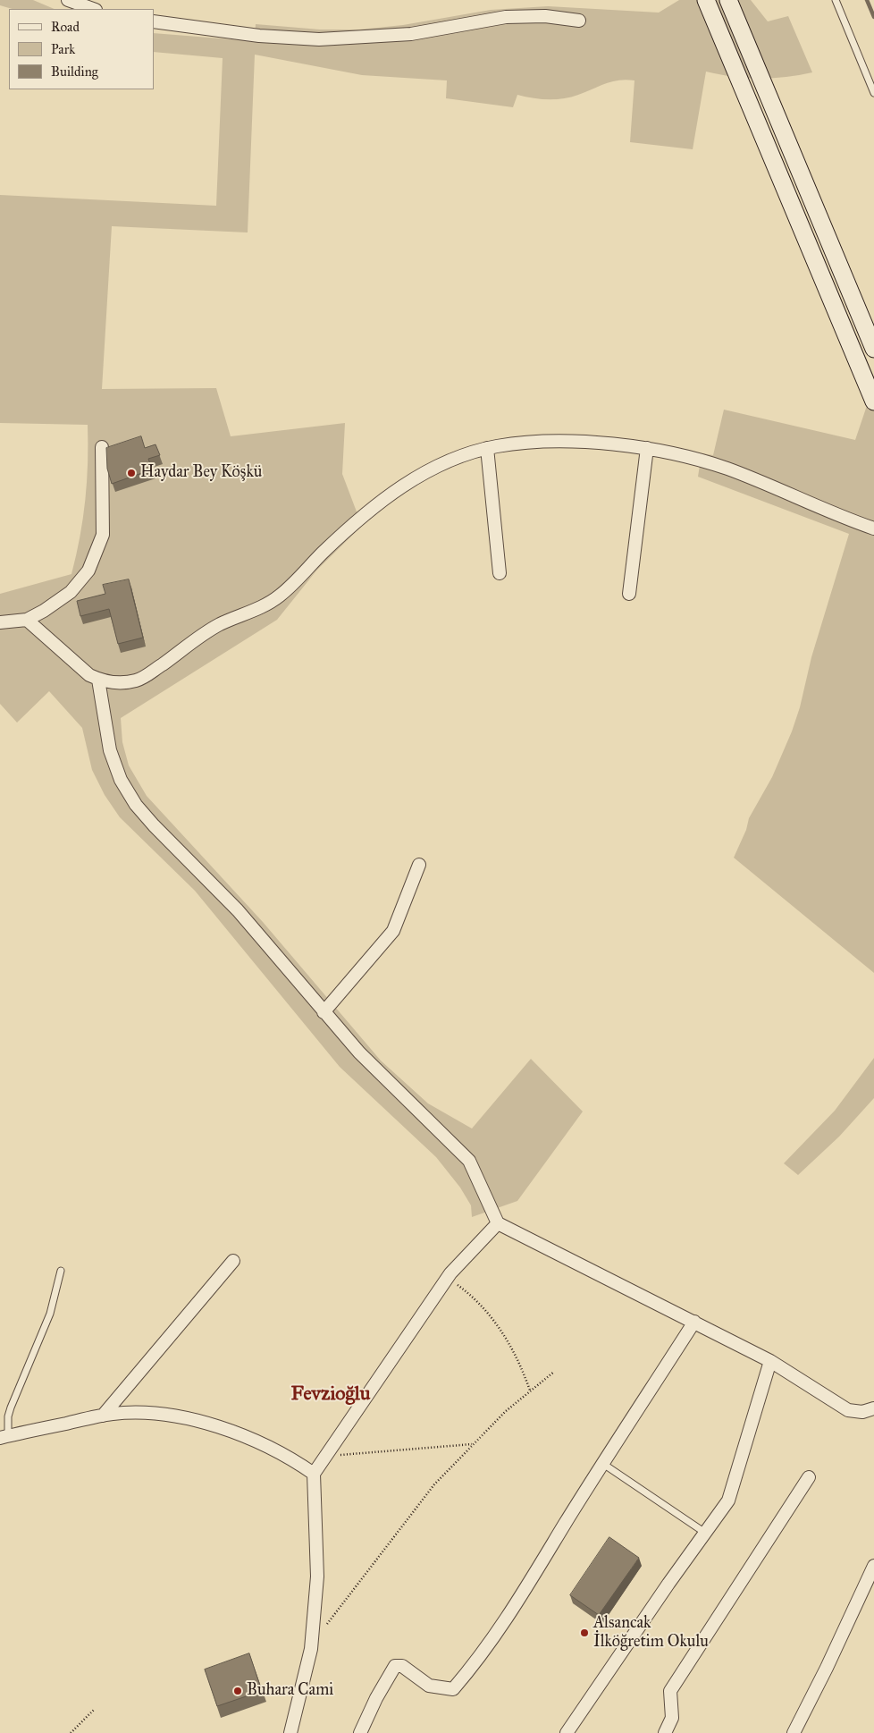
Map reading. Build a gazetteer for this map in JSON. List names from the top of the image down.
{
  "districts": ["Fevzioğlu"],
  "places": ["Haydar Bey Köşkü", "Alsancak İlköğretim Okulu", "Buhara Cami"],
  "legend": ["Road", "Park", "Building"]
}
